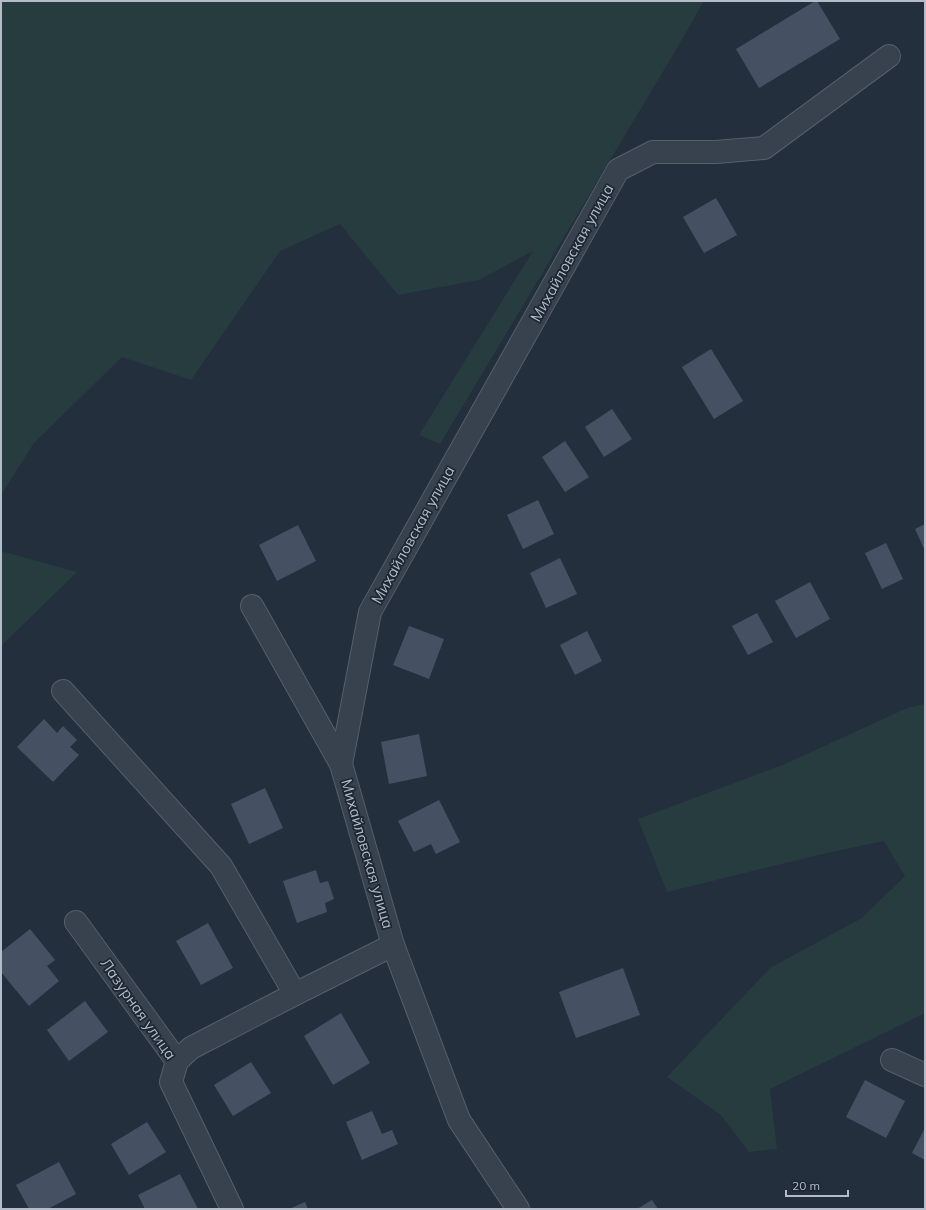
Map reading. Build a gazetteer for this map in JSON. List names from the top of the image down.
{
  "streets": {
    "street": ["Михайловская улица", "Лазурная улица"]
  },
  "scale_bar": "20 m"
}
